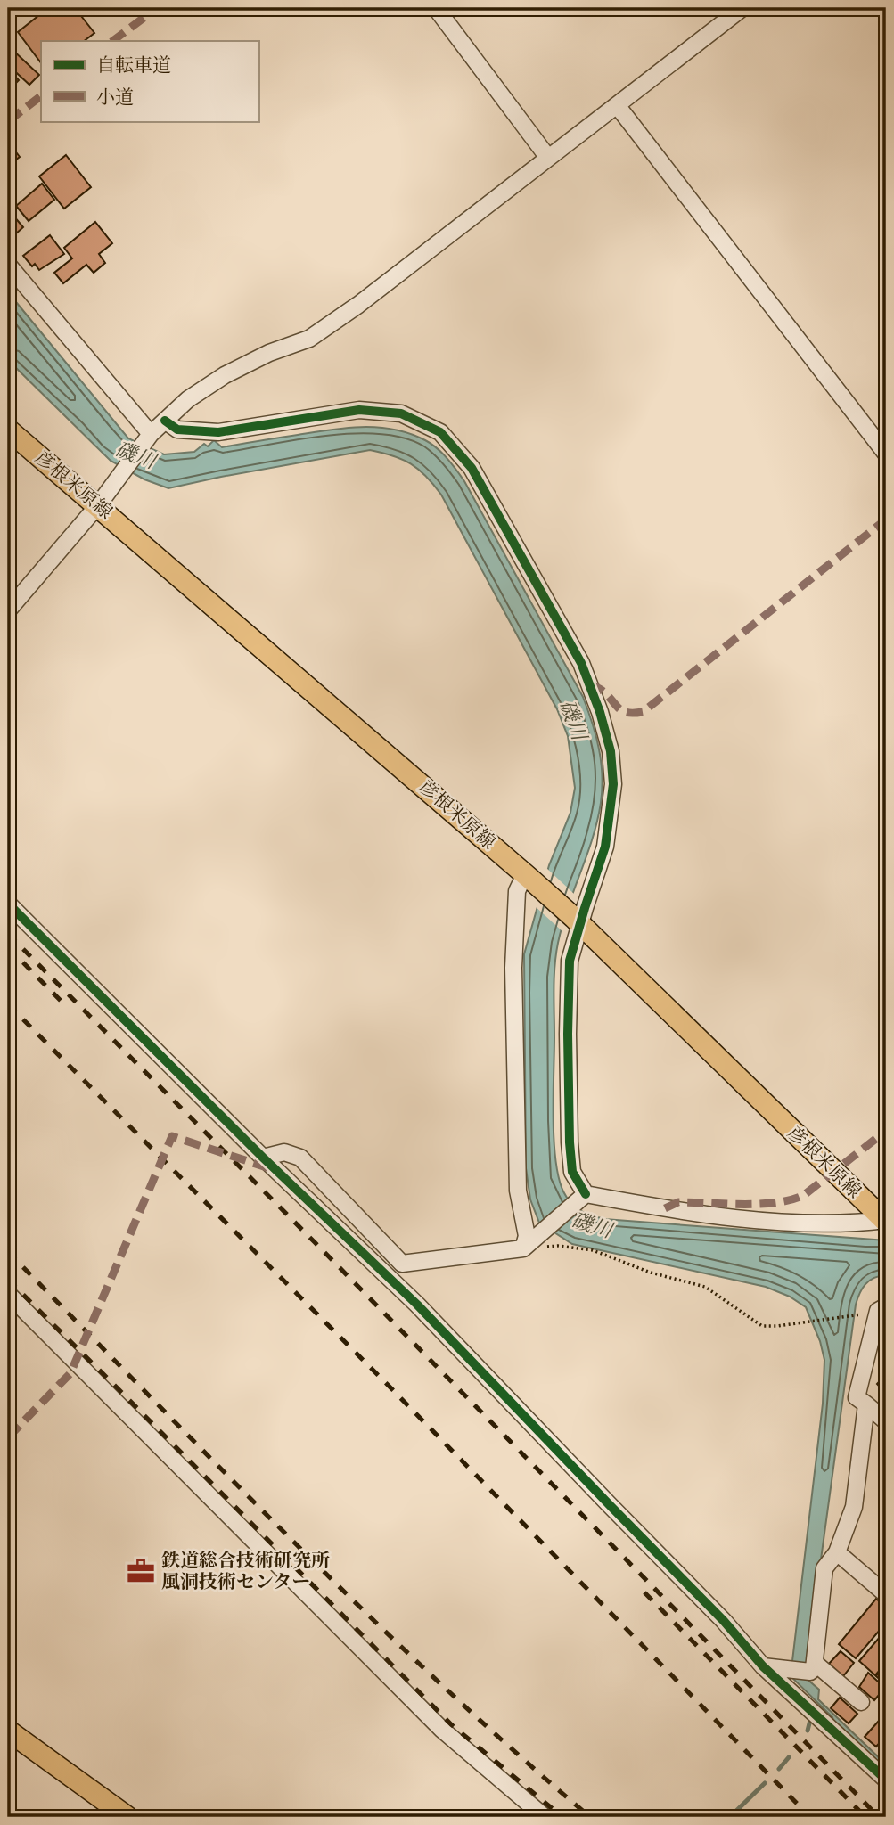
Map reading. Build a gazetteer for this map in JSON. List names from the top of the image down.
{
  "streets": {
    "main road": ["彦根米原線"]
  },
  "water": ["磯川"],
  "places": {
    "office": ["鉄道総合技術研究所 風洞技術センター"]
  },
  "legend": ["自転車道", "小道"]
}
